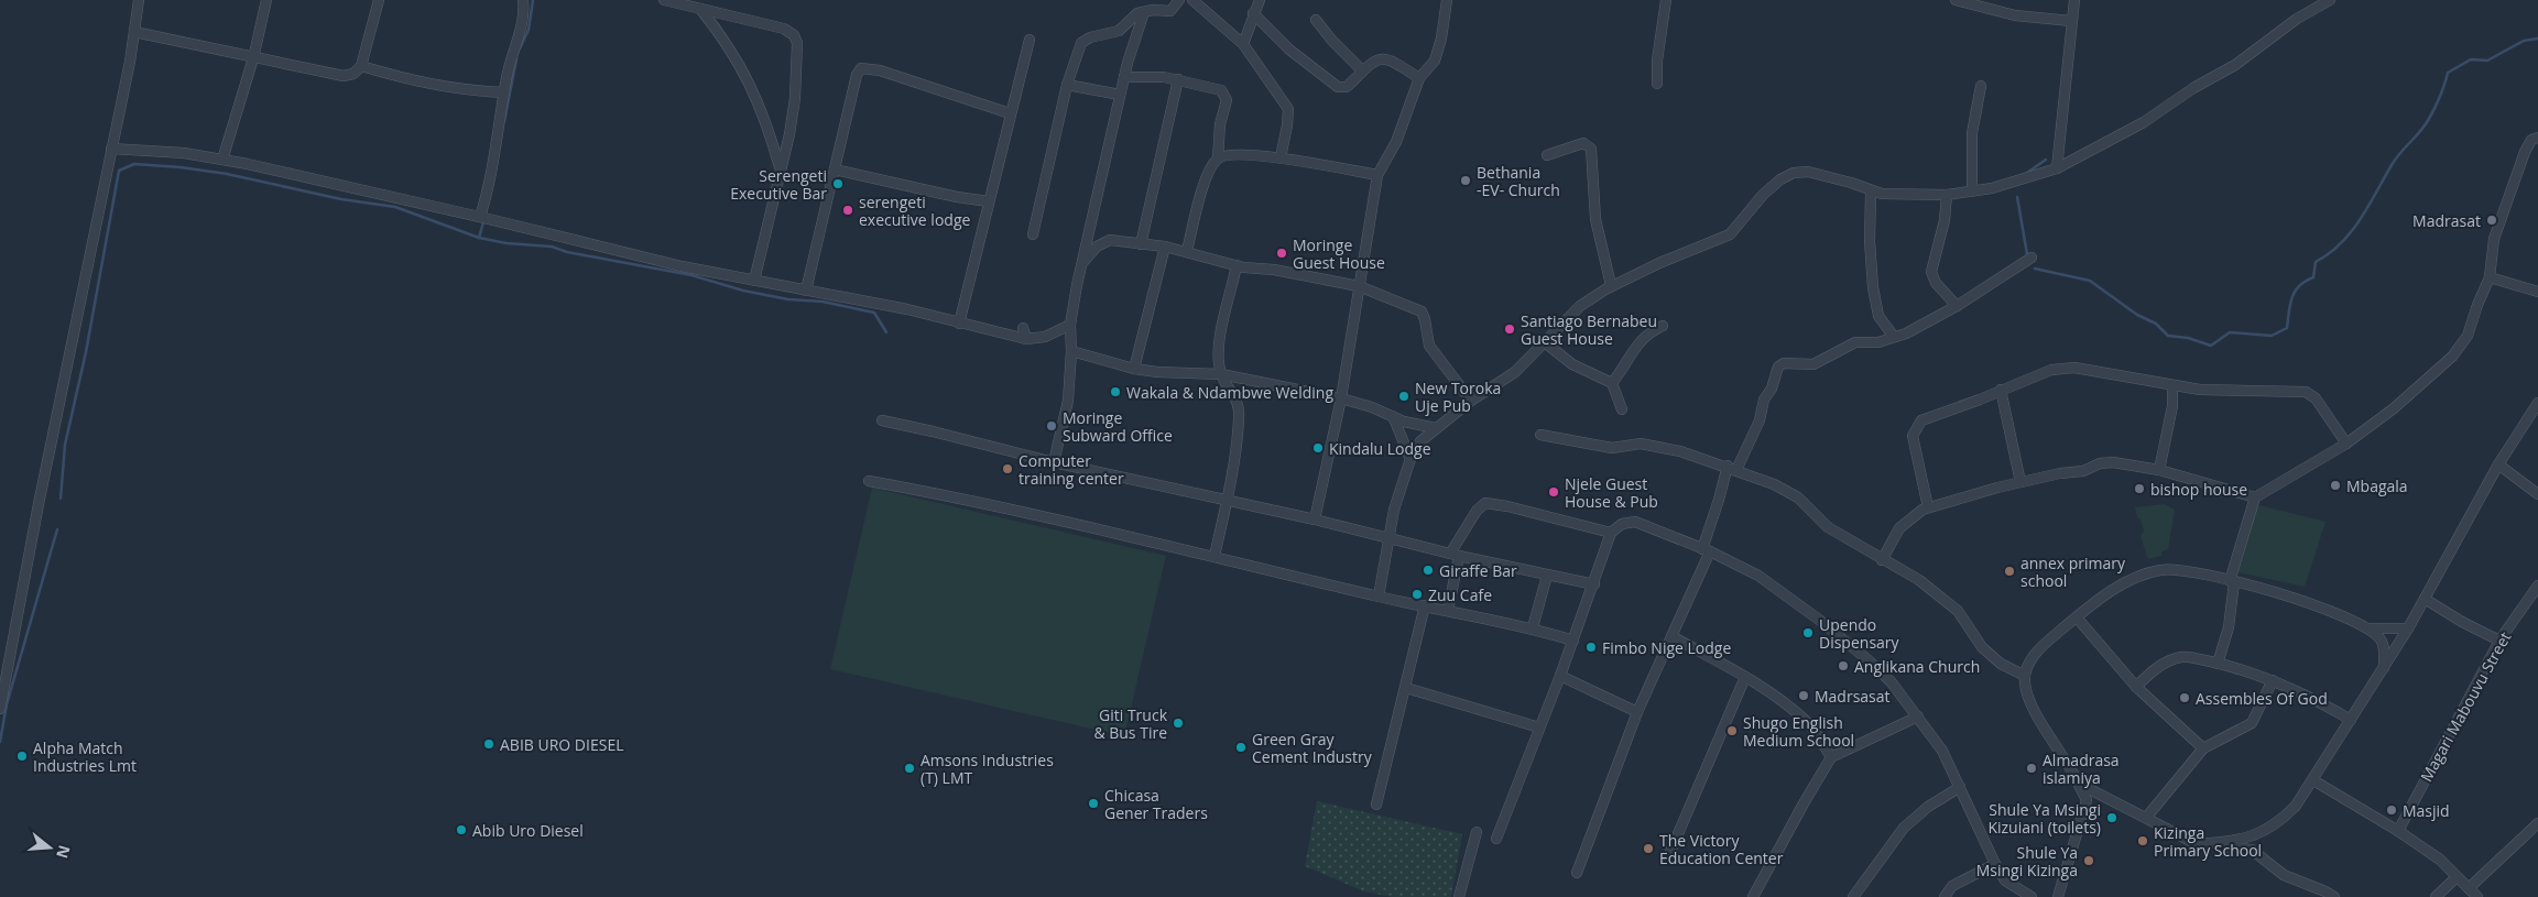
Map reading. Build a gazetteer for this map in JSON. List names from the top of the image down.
{
  "streets": {
    "street": ["Magari Mabouvu Street"]
  },
  "places": [
    "Bethania -EV- Church",
    "Serengeti Executive Bar",
    "serengeti executive lodge",
    "Madrasat",
    "Moringe Guest House",
    "Santiago Bernabeu Guest House",
    "Wakala & Ndambwe Welding",
    "New Toroka Uje Pub",
    "Moringe Subward Office",
    "Kindalu Lodge",
    "Computer training center",
    "Mbagala",
    "bishop house",
    "Njele Guest House & Pub",
    "Giraffe Bar",
    "annex primary school",
    "Zuu Cafe",
    "Upendo Dispensary",
    "Fimbo Nige Lodge",
    "Anglikana Church",
    "Madrsasat",
    "Assembles Of God",
    "Giti Truck & Bus Tire",
    "Shugo English Medium School",
    "ABIB URO DIESEL",
    "Green Gray Cement Industry",
    "Alpha Match Industries Lmt",
    "Amsons Industries (T) LMT",
    "Almadrasa islamiya",
    "Chicasa Gener Traders",
    "Masjid",
    "Shule Ya Msingi Kizuiani (toilets)",
    "Abib Uro Diesel",
    "Kizinga Primary School",
    "The Victory Education Center",
    "Shule Ya Msingi Kizinga"
  ],
  "north": "right"
}
